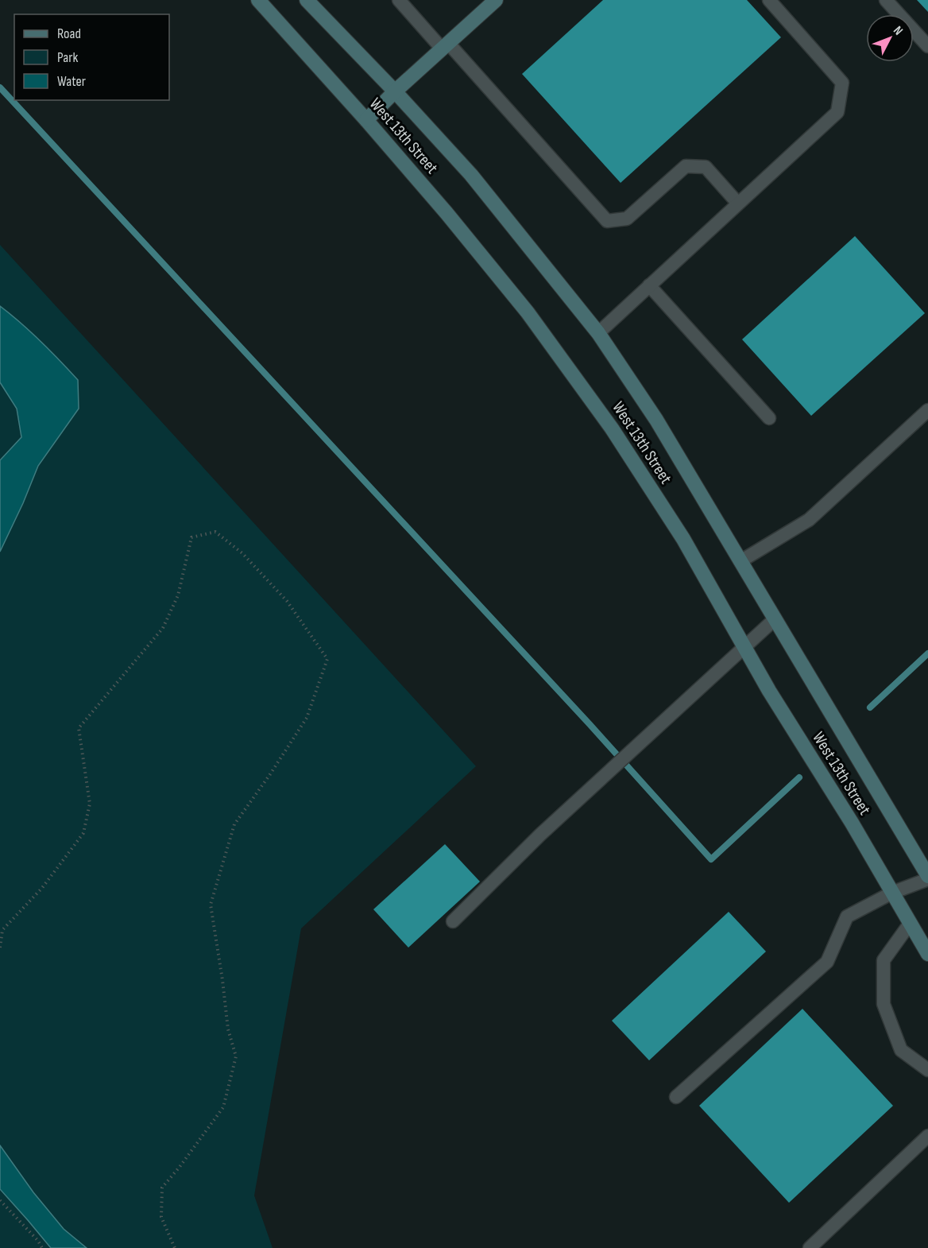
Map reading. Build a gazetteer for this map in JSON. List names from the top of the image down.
{
  "streets": {
    "main road": ["West 13th Street"]
  },
  "legend": ["Road", "Park", "Water"],
  "north": "top right"
}
